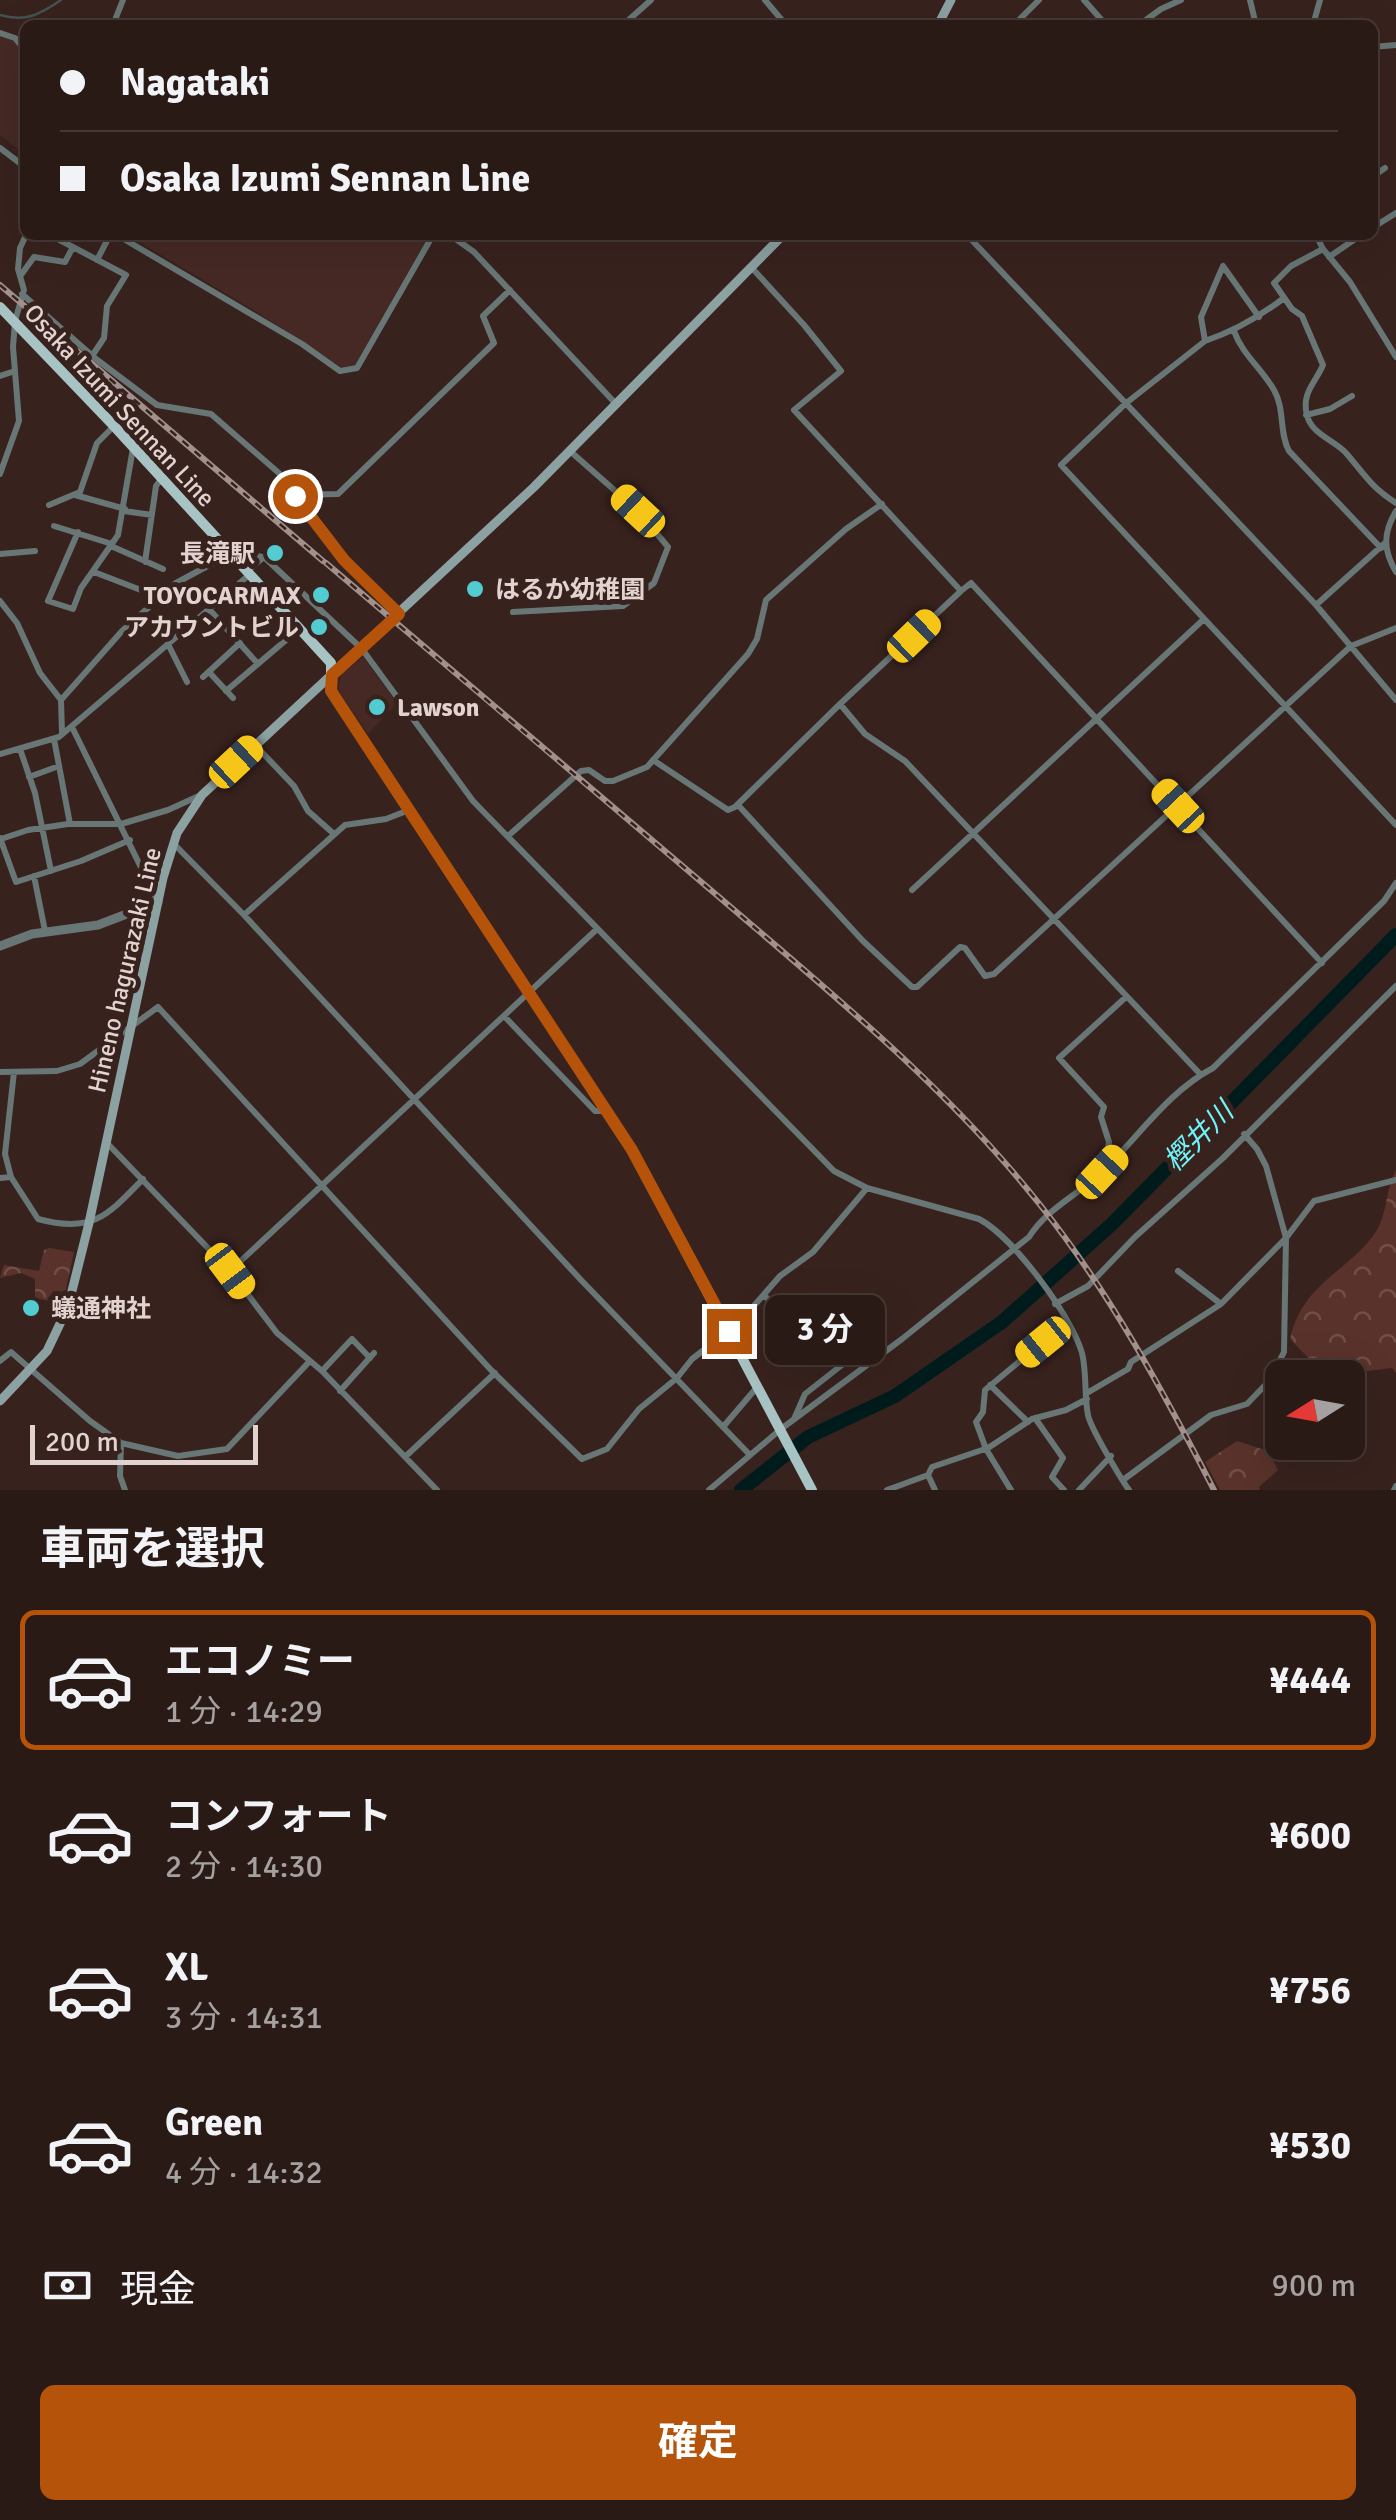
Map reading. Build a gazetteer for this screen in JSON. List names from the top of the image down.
{
  "streets": {
    "main road": ["Osaka Izumi Sennan Line", "Hineno hagurazaki Line"]
  },
  "crossings": [
    ["Osaka Izumi Sennan Line", "Hineno hagurazaki Line"]
  ],
  "water": ["樫井川"],
  "places": [
    "長滝駅",
    "はるか幼稚園",
    "TOYOCARMAX",
    "アカウントビル",
    "Lawson",
    "蟻通神社"
  ],
  "scale_bar": "200 m",
  "north": "left",
  "page": {
    "banner": ["Nagataki", "Osaka Izumi Sennan Line"],
    "bubble": "3 分",
    "scale": "200 m",
    "heading": "車両を選択",
    "list": [
      {
        "name": "エコノミー",
        "note": "1 分 · 14:29",
        "value": "¥444"
      },
      {
        "name": "コンフォート",
        "note": "2 分 · 14:30",
        "value": "¥600"
      },
      {
        "name": "XL",
        "note": "3 分 · 14:31",
        "value": "¥756"
      },
      {
        "name": "Green",
        "note": "4 分 · 14:32",
        "value": "¥530"
      }
    ],
    "pay": ["現金", "900 m"],
    "buttons": "確定"
  }
}
